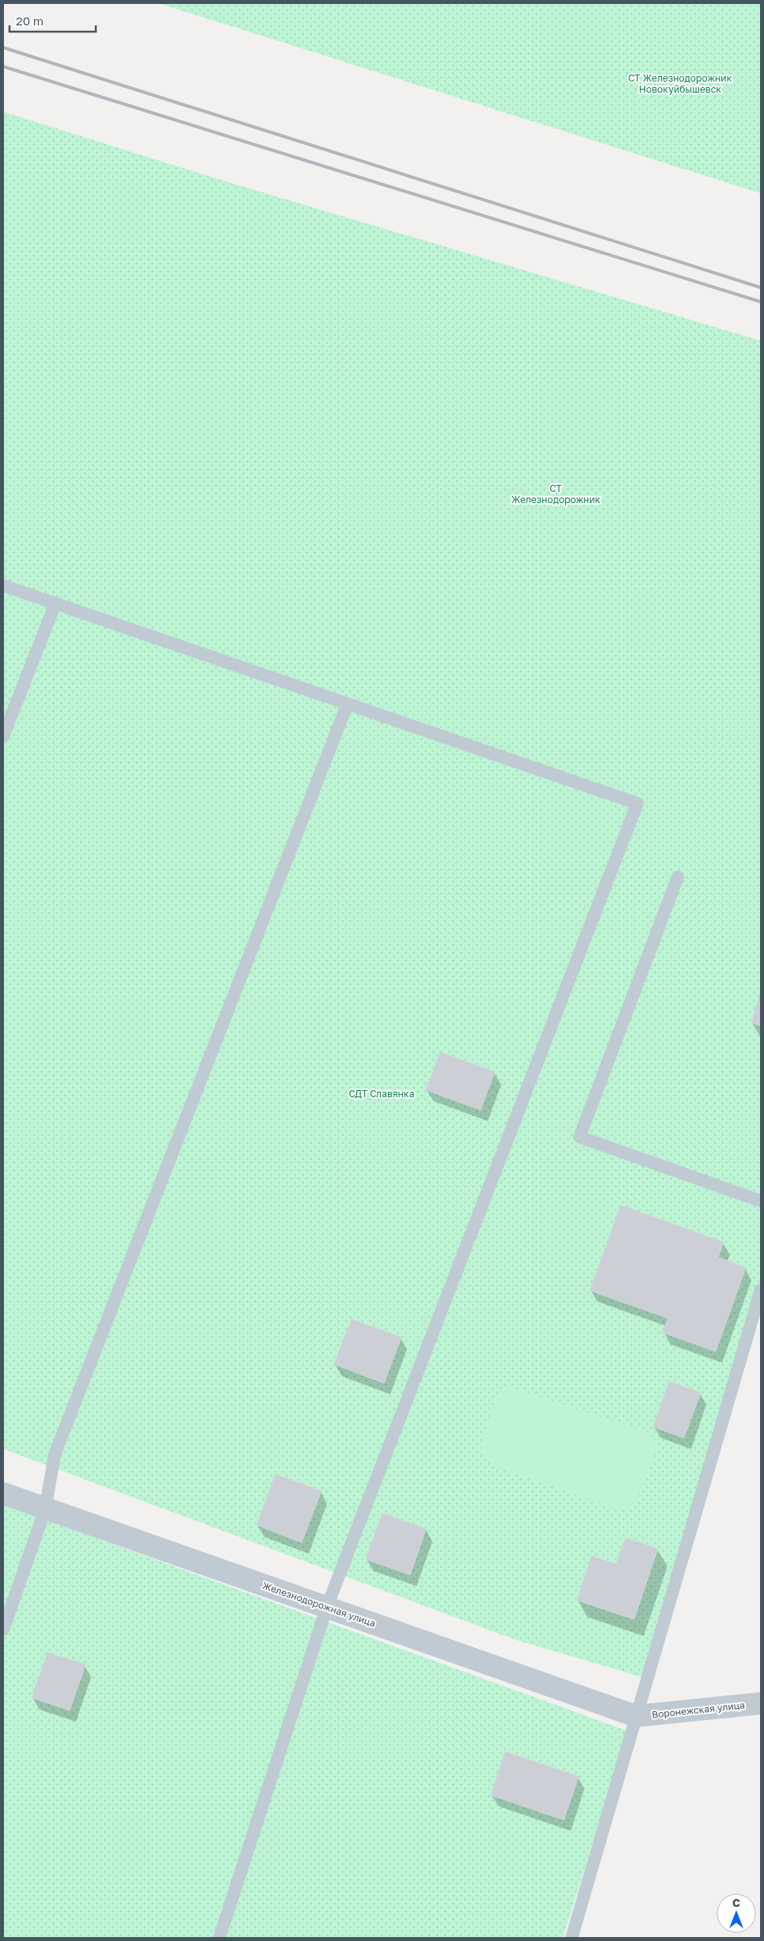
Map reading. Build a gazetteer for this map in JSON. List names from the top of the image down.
{
  "streets": {
    "street": ["Железнодорожная улица", "Воронежская улица"]
  },
  "crossings": [
    ["Железнодорожная улица", "Воронежская улица"]
  ],
  "parks": ["СТ Железнодорожник Новокуйбышевск", "СТ Железнодорожник", "СДТ Славянка"],
  "scale_bar": "20 m",
  "north": "top"
}
